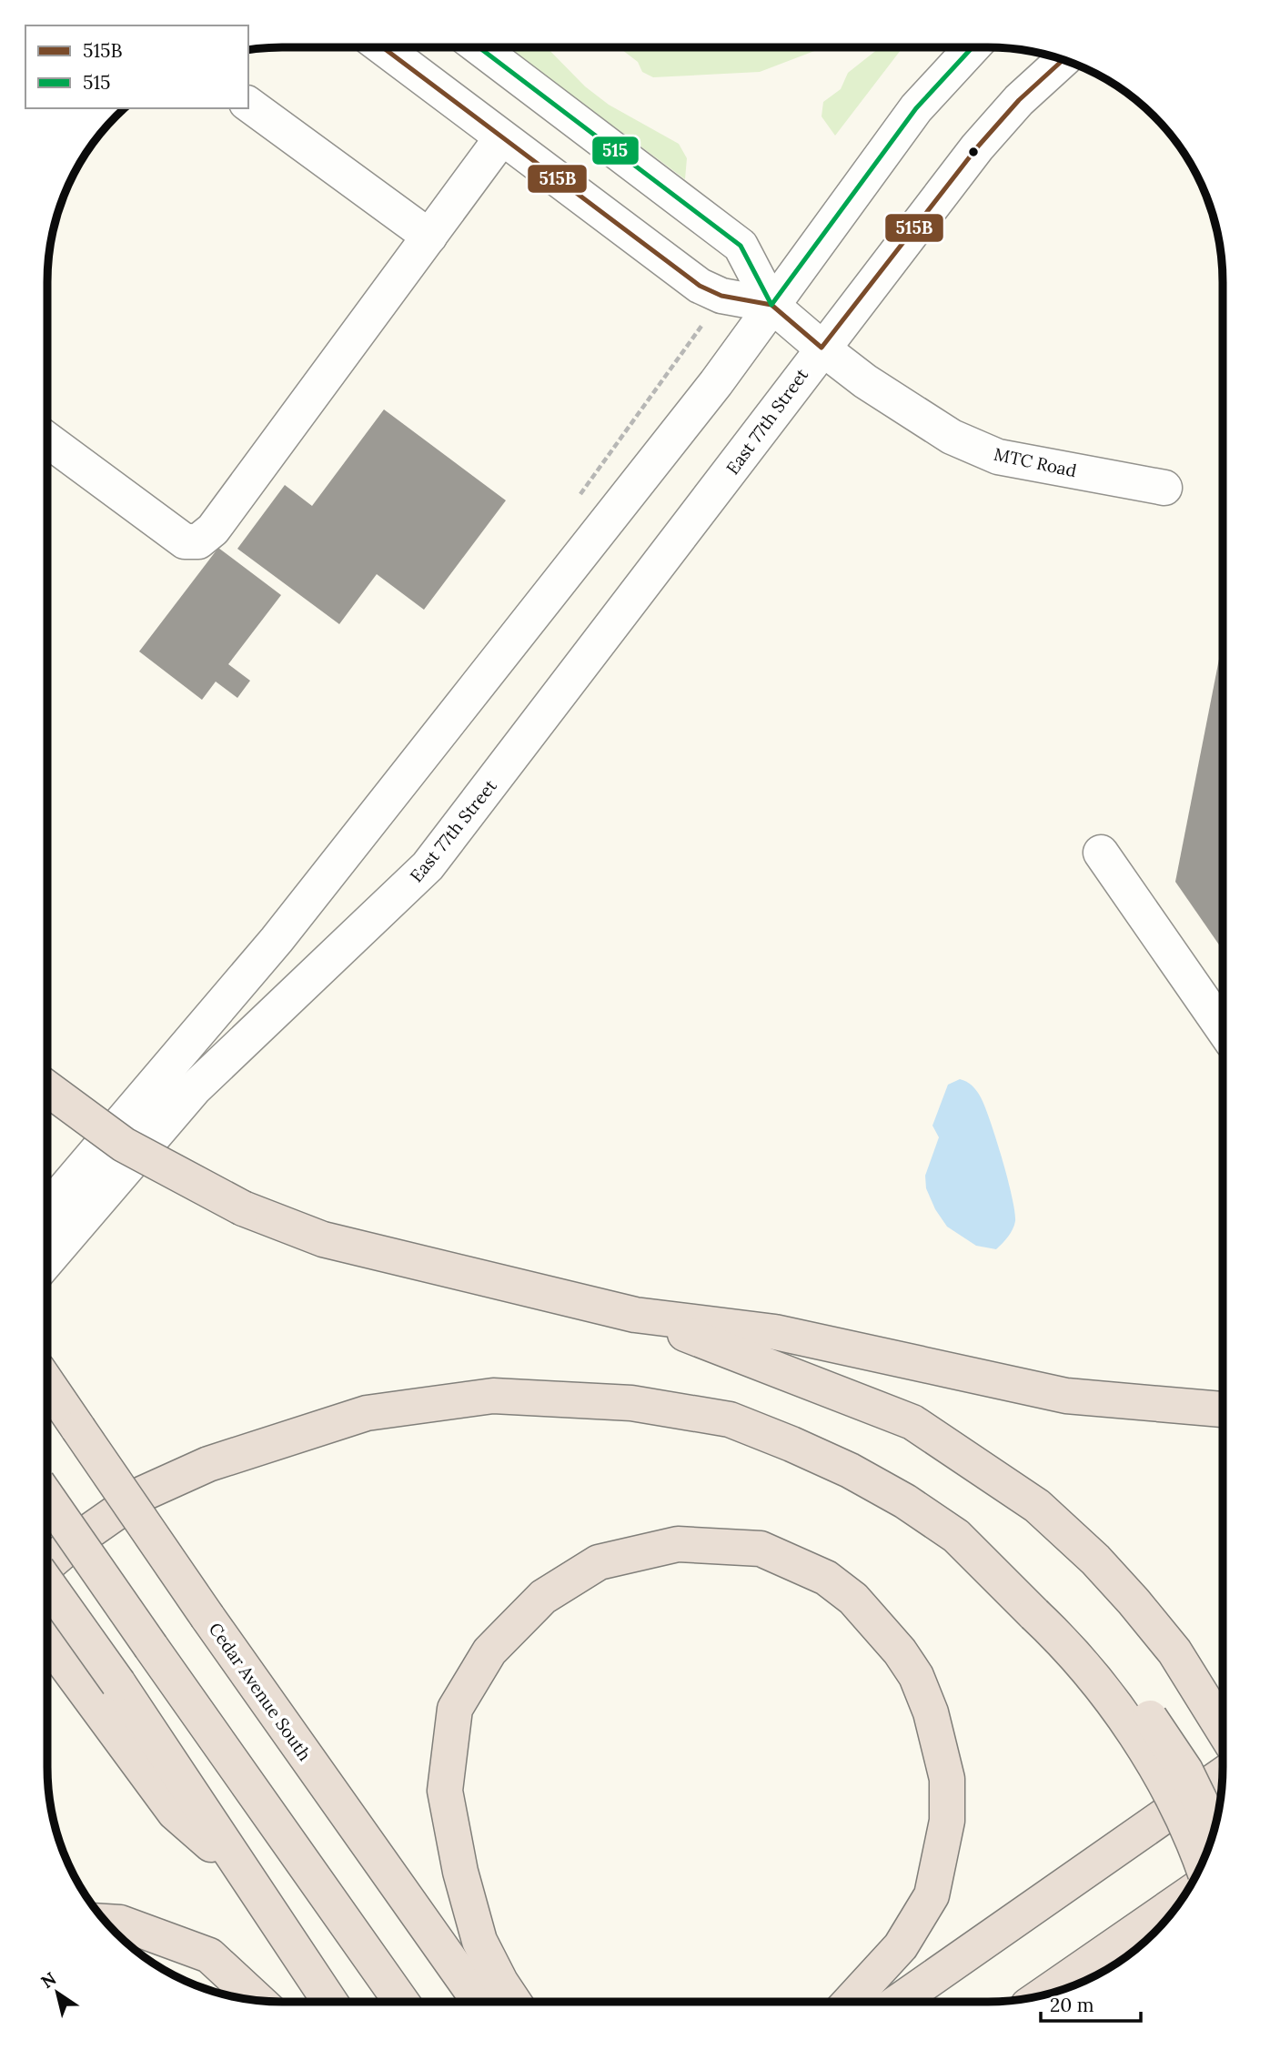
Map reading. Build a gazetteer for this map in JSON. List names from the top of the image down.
{
  "streets": {
    "highway": ["Cedar Avenue South"],
    "street": ["East 77th Street", "MTC Road"]
  },
  "crossings": [
    ["East 77th Street", "MTC Road"]
  ],
  "lines": ["transit line 515B", "transit line 515"],
  "legend": ["515B", "515"],
  "scale_bar": "20 m",
  "north": "top left"
}
